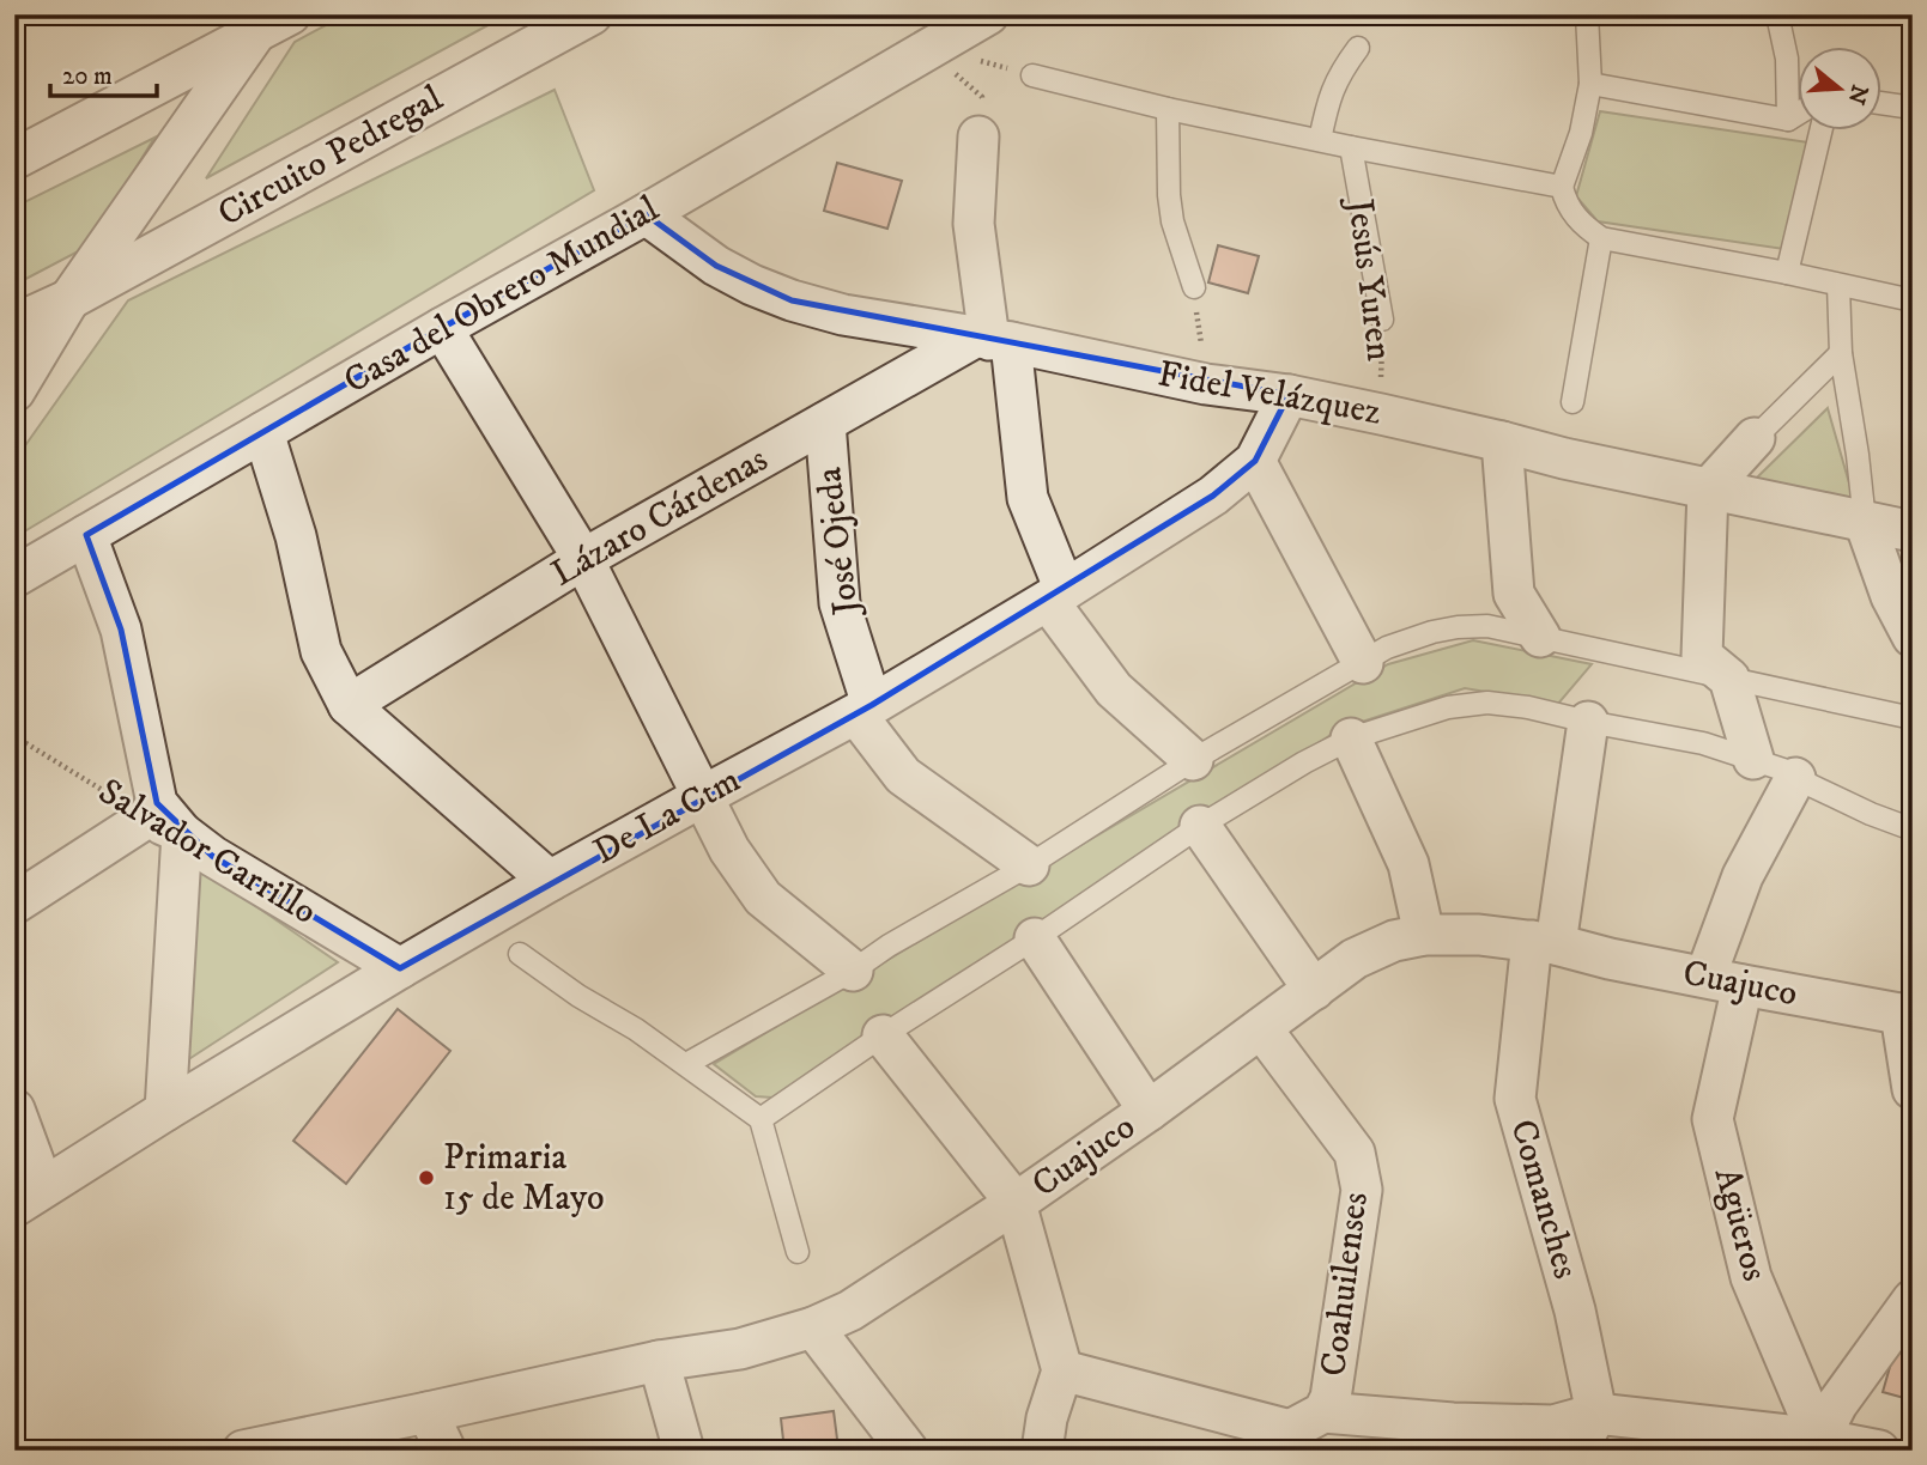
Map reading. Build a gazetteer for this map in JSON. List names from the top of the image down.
{
  "streets": {
    "street": [
      "Circuito Pedregal",
      "Casa del Obrero Mundial",
      "Fidel Velázquez",
      "Lázaro Cárdenas",
      "José Ojeda",
      "De La Ctm",
      "Salvador Carrillo",
      "Cuajuco",
      "Comanches",
      "Agüeros",
      "Coahuilenses"
    ],
    "lane": ["Jesús Yuren"]
  },
  "crossings": [
    ["Jesús Yuren", "Fidel Velázquez"],
    ["Casa del Obrero Mundial", "Fidel Velázquez"],
    ["Fidel Velázquez", "Lázaro Cárdenas"],
    ["Fidel Velázquez", "De La Ctm"],
    ["Lázaro Cárdenas", "José Ojeda"],
    ["José Ojeda", "De La Ctm"],
    ["De La Ctm", "Salvador Carrillo"],
    ["Cuajuco", "Comanches"],
    ["Cuajuco", "Agüeros"],
    ["Cuajuco", "Coahuilenses"]
  ],
  "places": ["Primaria 15 de Mayo"],
  "scale_bar": "20 m",
  "north": "right"
}
